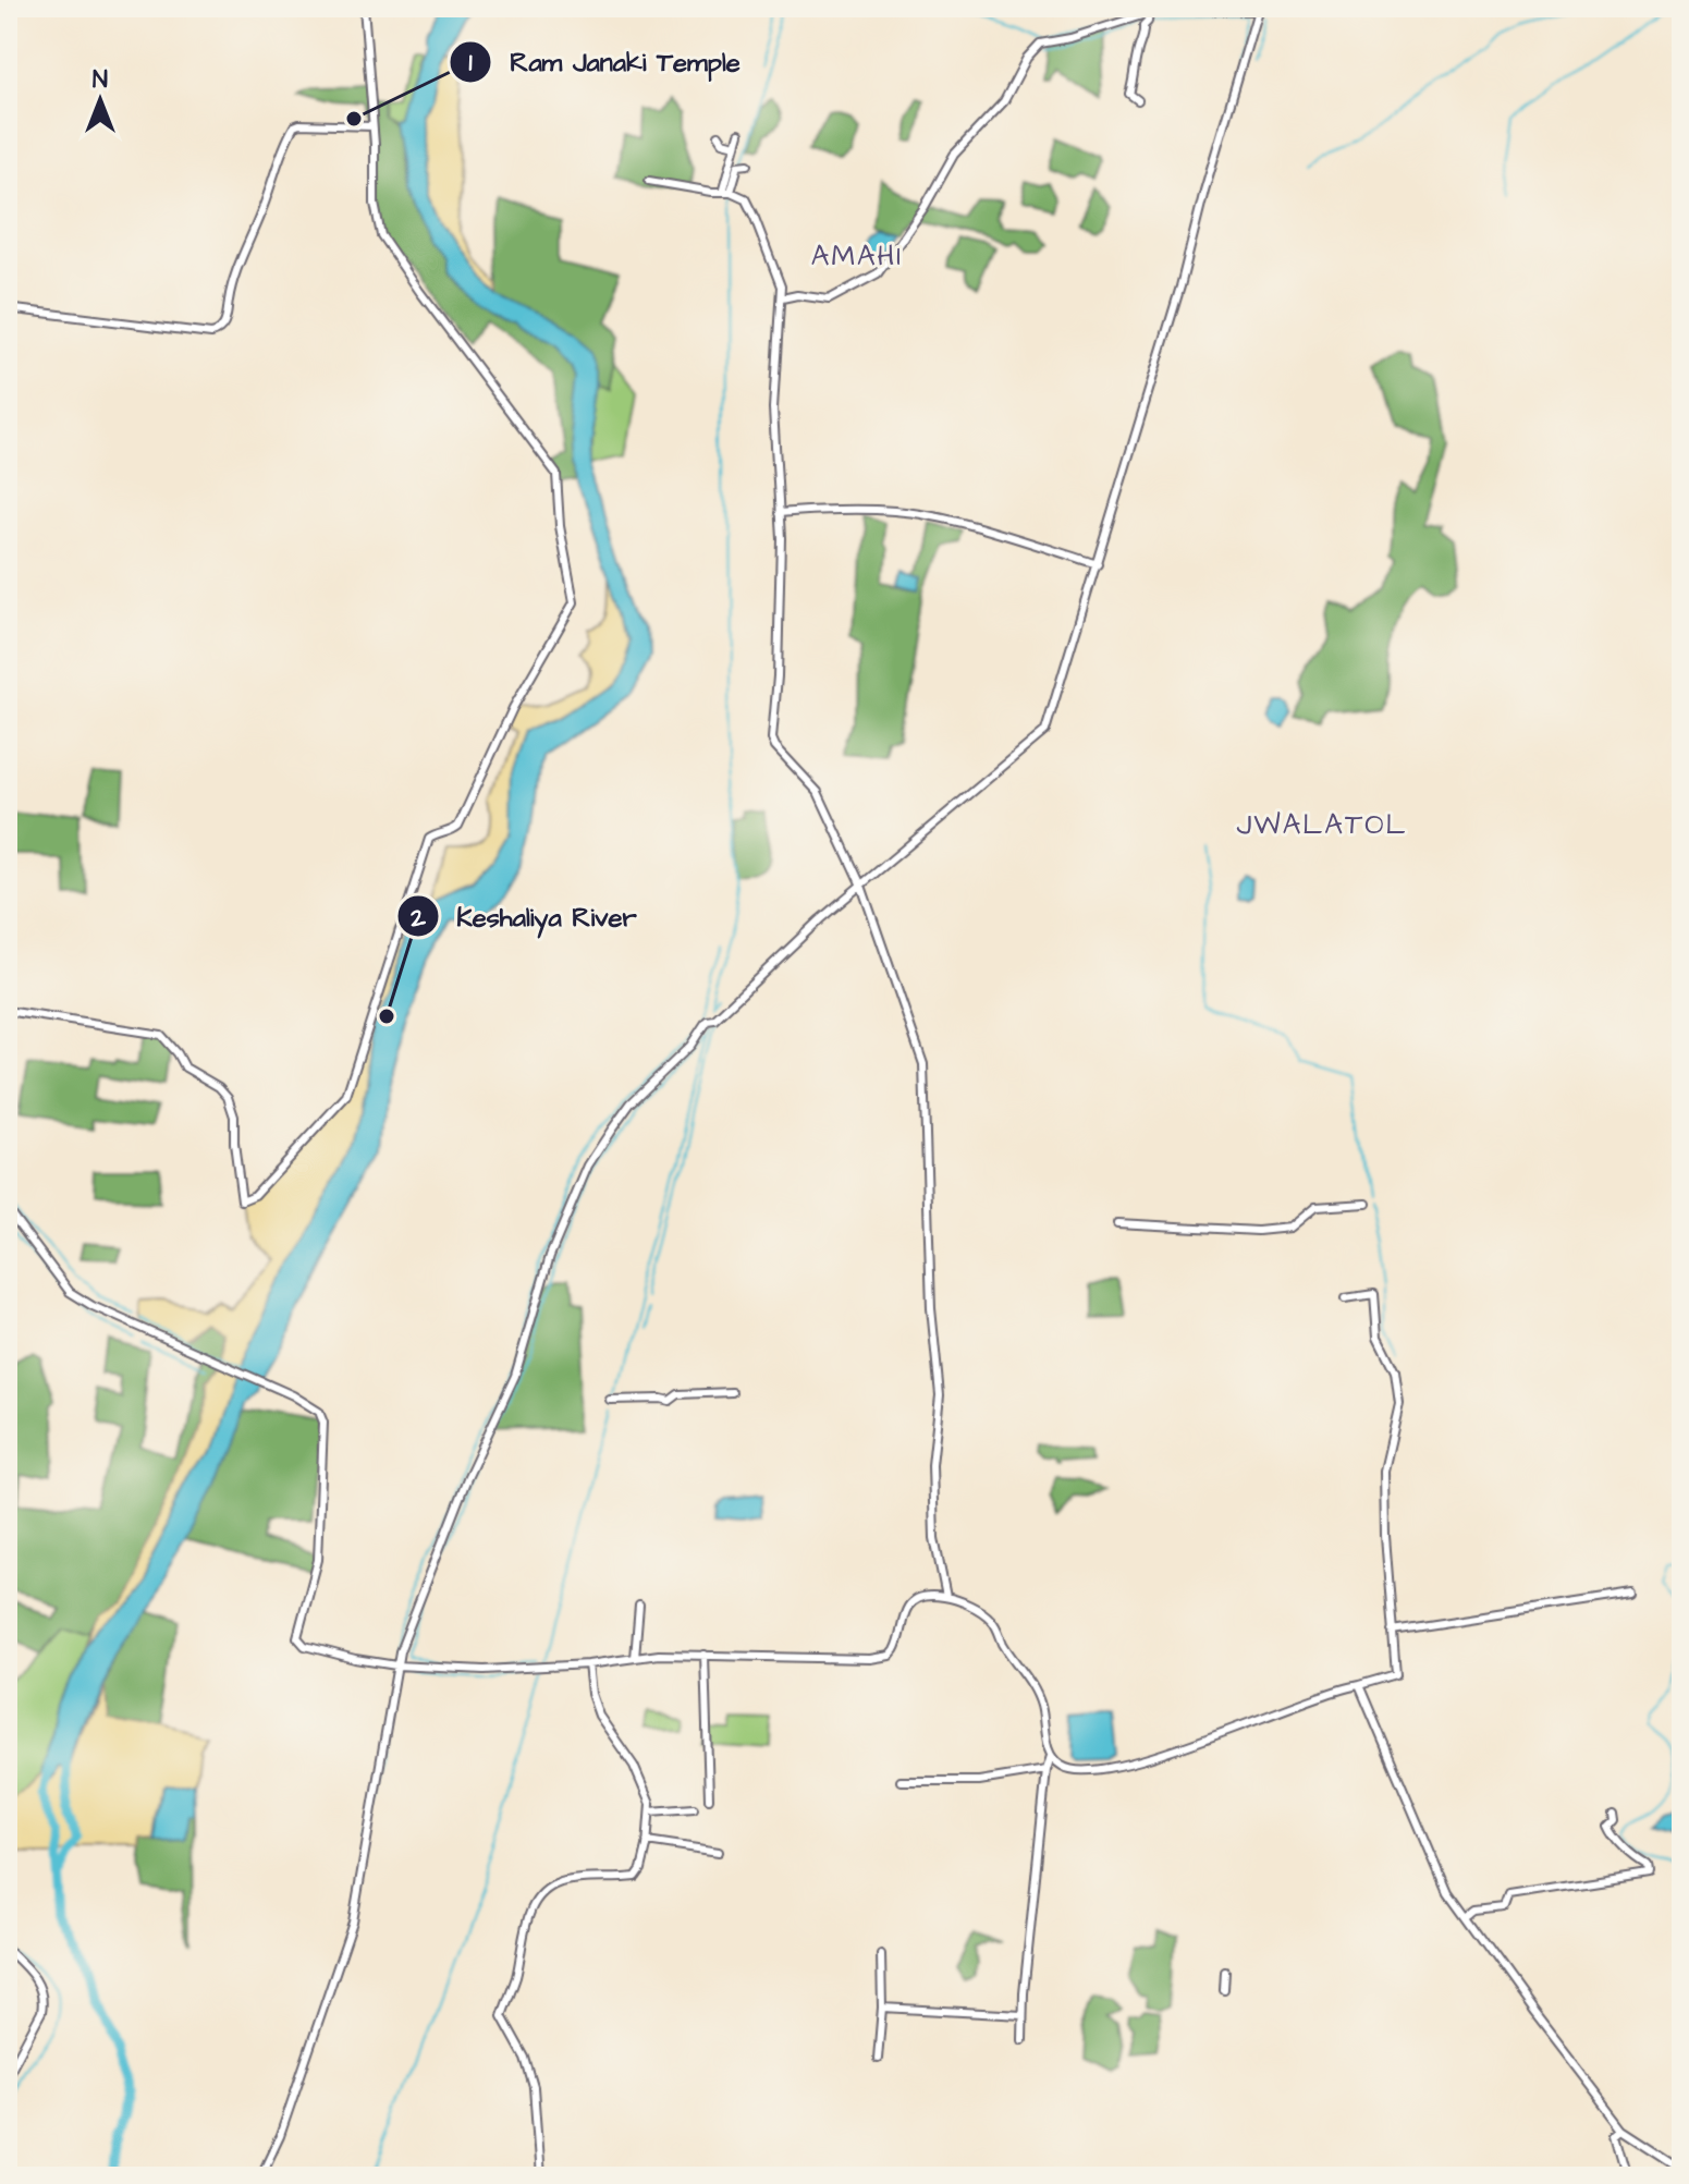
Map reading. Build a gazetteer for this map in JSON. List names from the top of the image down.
{
  "districts": ["AMAHI", "JWALATOL"],
  "places": ["Ram Janaki Temple", "Keshaliya River"],
  "north": "top"
}
